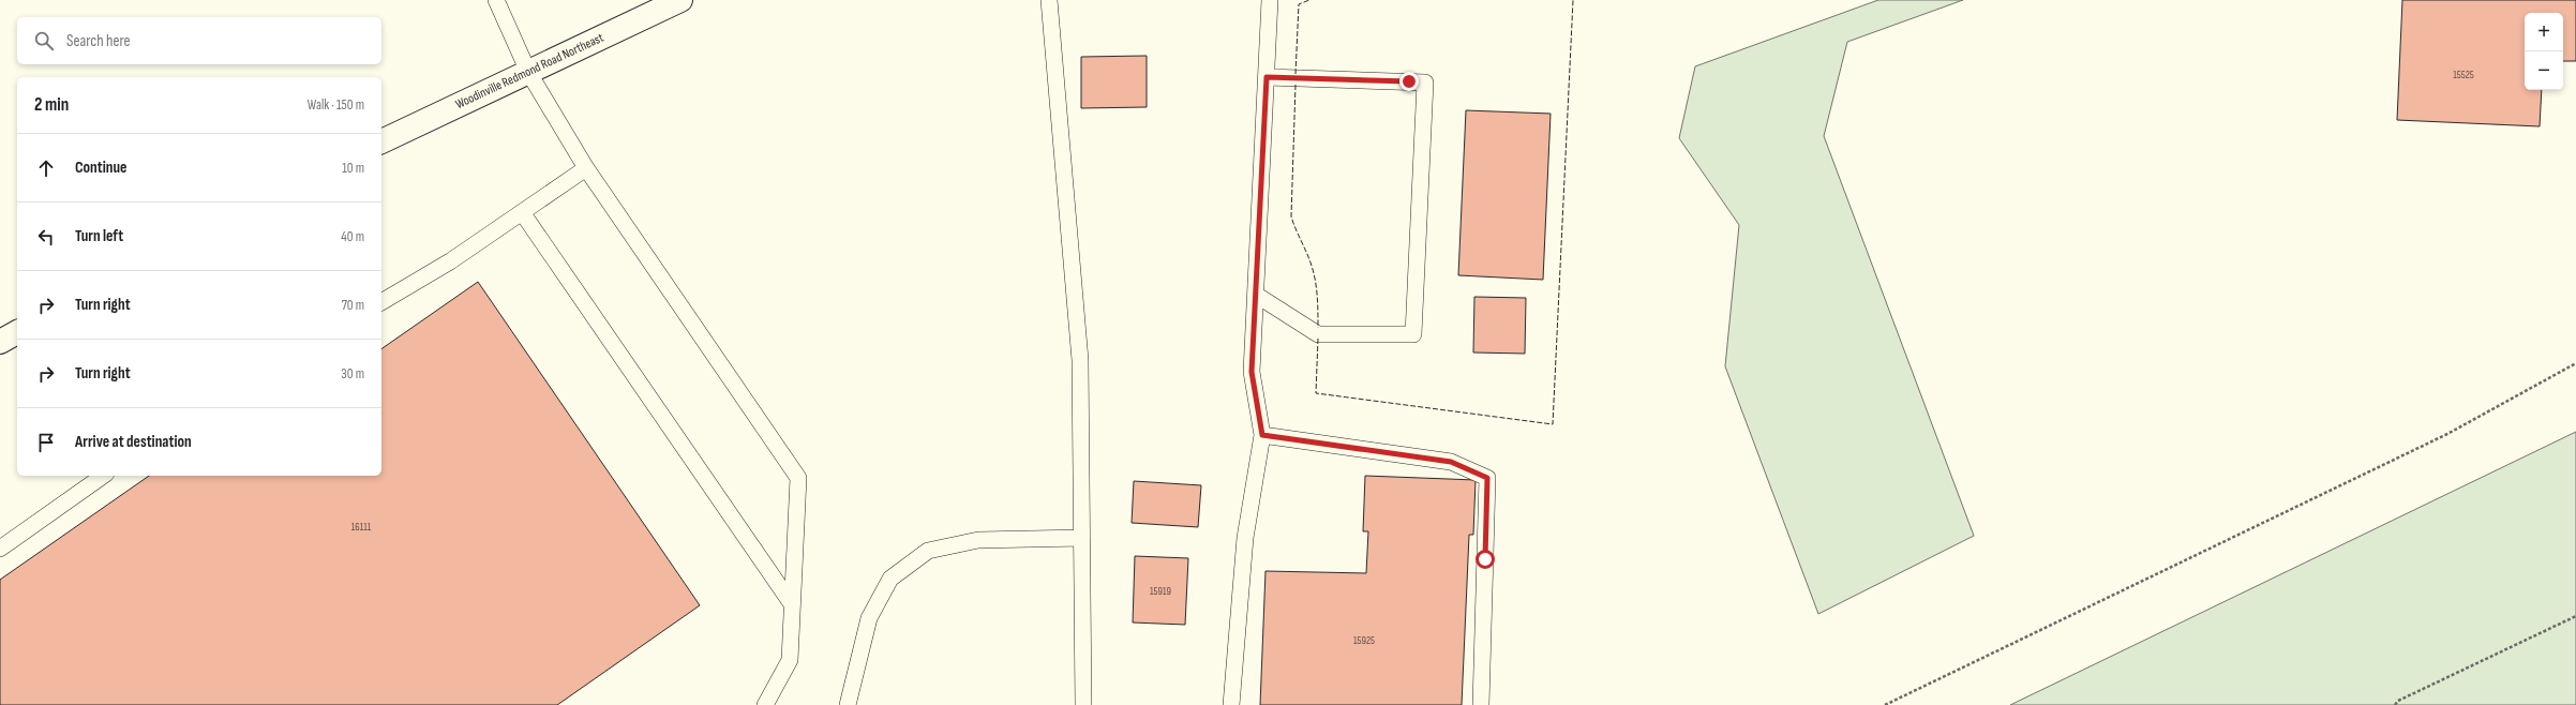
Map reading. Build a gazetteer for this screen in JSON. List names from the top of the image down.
{
  "streets": {
    "main road": ["Woodinville Redmond Road Northeast"]
  },
  "house_numbers": [
    "15525",
    "16111",
    "15919",
    "15925"
  ],
  "page": {
    "map_buttons": ["+", "−"],
    "search": "Search here",
    "heading": ["2 min", "Walk · 150 m"],
    "list": [
      ["Continue", "10 m"],
      ["Turn left", "40 m"],
      ["Turn right", "70 m"],
      ["Turn right", "30 m"],
      "Arrive at destination"
    ]
  }
}
